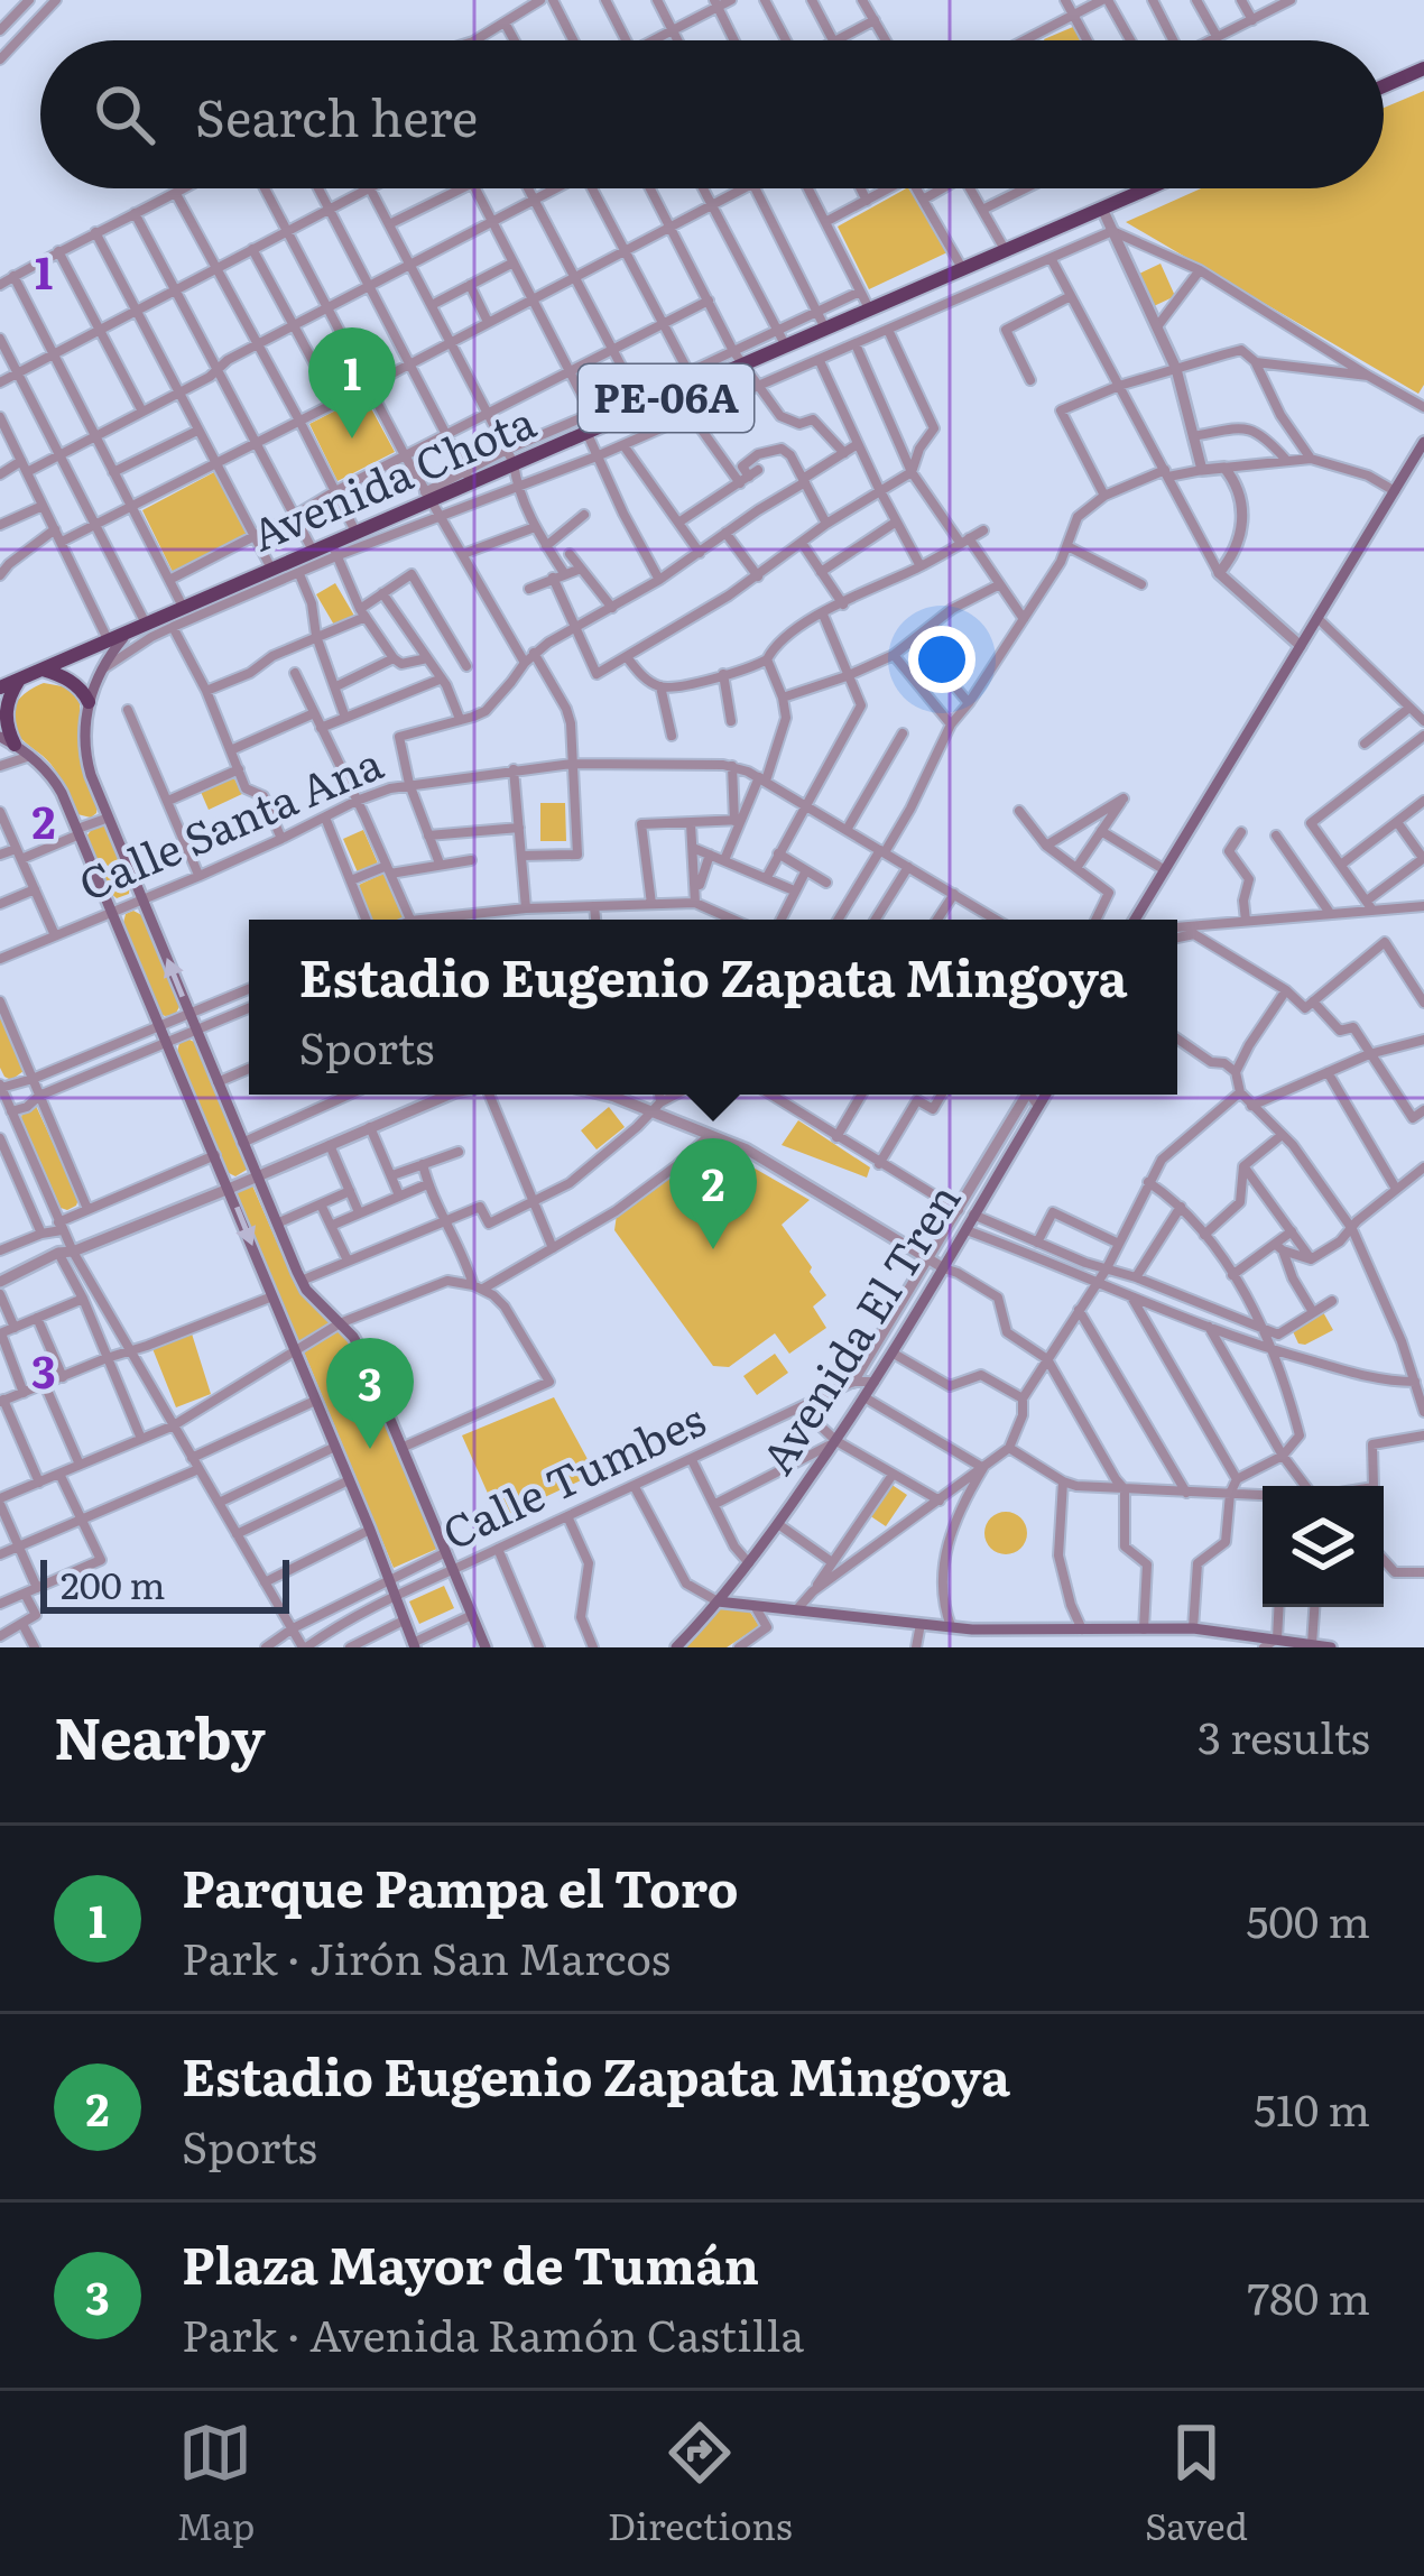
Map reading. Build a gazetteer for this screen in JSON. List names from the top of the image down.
{
  "streets": {
    "highway": ["PE-06A", "Avenida Chota"],
    "main road": ["Avenida El Tren"],
    "street": ["Calle Santa Ana", "Calle Tumbes"]
  },
  "crossings": [
    ["PE-06A", "Avenida Chota"],
    ["Avenida El Tren", "Calle Tumbes"]
  ],
  "scale_bar": "200 m",
  "page": {
    "search": "Search here",
    "pins": ["1", "2", "3"],
    "popup": ["Estadio Eugenio Zapata Mingoya", "Sports"],
    "scale": "200 m",
    "heading": ["Nearby", "3 results"],
    "list": [
      {
        "mark": "1",
        "name": "Parque Pampa el Toro",
        "note": "Park · Jirón San Marcos",
        "value": "500 m"
      },
      {
        "mark": "2",
        "name": "Estadio Eugenio Zapata Mingoya",
        "note": "Sports",
        "value": "510 m"
      },
      {
        "mark": "3",
        "name": "Plaza Mayor de Tumán",
        "note": "Park · Avenida Ramón Castilla",
        "value": "780 m"
      }
    ],
    "nav": ["Map", "Directions", "Saved"]
  },
  "grid": {
    "rows": ["1", "2", "3"]
  }
}
